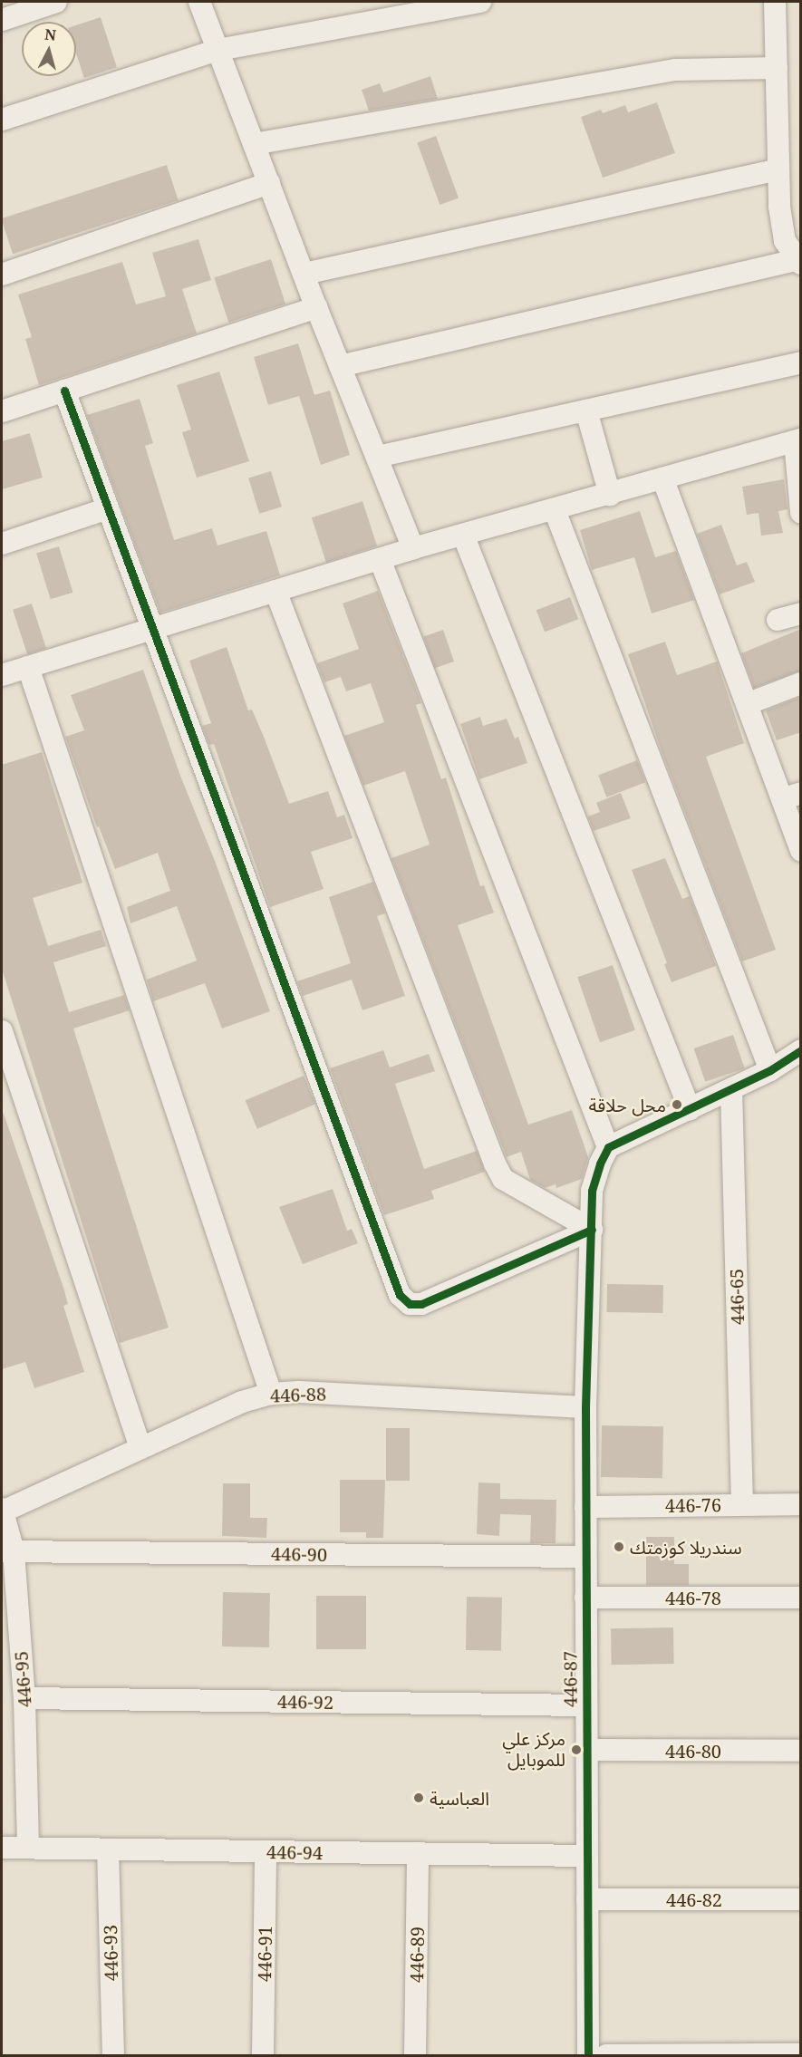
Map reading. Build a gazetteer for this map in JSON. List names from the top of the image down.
{
  "streets": {
    "street": [
      "446-65",
      "446-88",
      "446-76",
      "446-90",
      "446-78",
      "446-95",
      "446-87",
      "446-92",
      "446-80",
      "446-94",
      "446-82",
      "446-93",
      "446-91",
      "446-89"
    ]
  },
  "crossings": [
    ["446-65", "446-76"],
    ["446-88", "446-95"],
    ["446-88", "446-87"],
    ["446-76", "446-87"],
    ["446-90", "446-95"],
    ["446-90", "446-87"],
    ["446-78", "446-87"],
    ["446-95", "446-92"],
    ["446-95", "446-94"],
    ["446-87", "446-92"],
    ["446-87", "446-80"],
    ["446-87", "446-94"],
    ["446-87", "446-82"],
    ["446-94", "446-93"],
    ["446-94", "446-91"],
    ["446-94", "446-89"]
  ],
  "places": [
    "محل حلاقة",
    "سندريلا كوزمتك",
    "مركز علي للموبايل",
    "العباسية"
  ],
  "north": "top"
}
